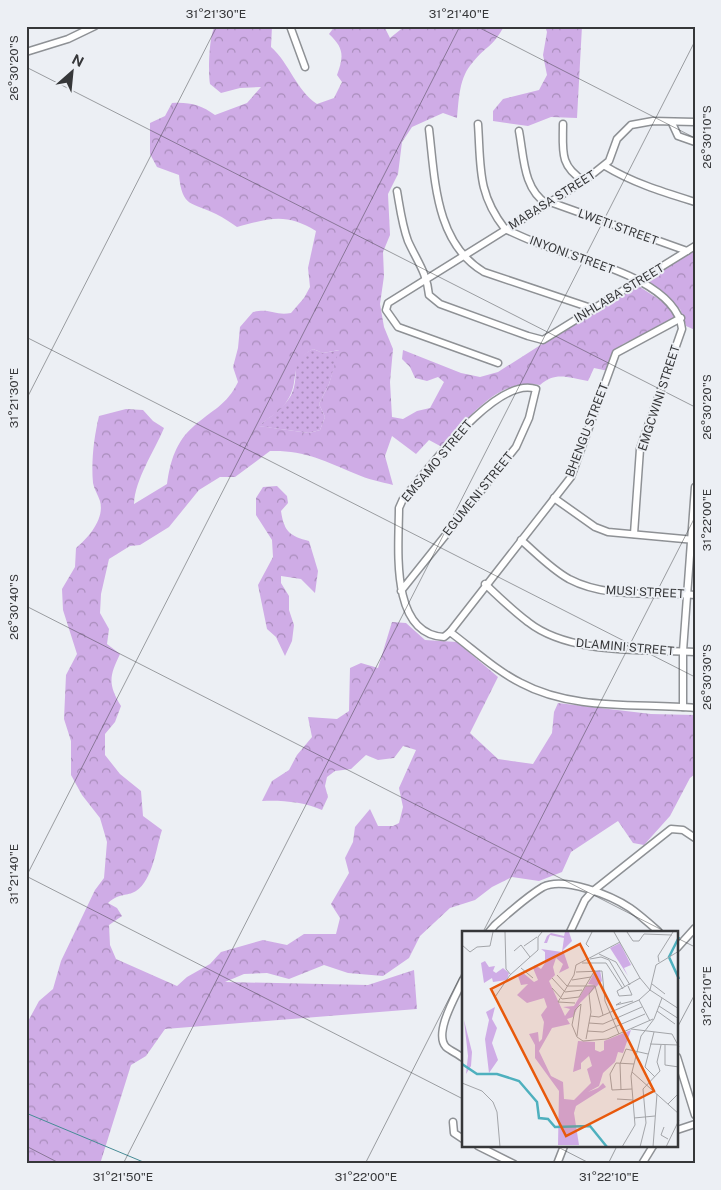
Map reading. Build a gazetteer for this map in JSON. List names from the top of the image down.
{
  "streets": {
    "street": [
      "MABASA STREET",
      "LWETI STREET",
      "INYONI STREET",
      "INHLABA STREET",
      "EMGCWINI STREET",
      "BHENGU STREET",
      "EMSAMO STREET",
      "EGUMENI STREET",
      "MUSI STREET",
      "DLAMINI STREET"
    ]
  },
  "crossings": [
    ["MABASA STREET", "LWETI STREET"],
    ["MABASA STREET", "INYONI STREET"],
    ["MABASA STREET", "INHLABA STREET"],
    ["LWETI STREET", "INHLABA STREET"],
    ["INYONI STREET", "INHLABA STREET"],
    ["EMGCWINI STREET", "BHENGU STREET"],
    ["BHENGU STREET", "EMSAMO STREET"],
    ["BHENGU STREET", "MUSI STREET"],
    ["BHENGU STREET", "DLAMINI STREET"],
    ["EMSAMO STREET", "EGUMENI STREET"]
  ],
  "north": "top right",
  "coordinates": [
    "31°21'30\"E",
    "31°21'40\"E",
    "26°30'20\"S",
    "26°30'10\"S",
    "31°22'00\"E",
    "26°30'40\"S",
    "26°30'30\"S",
    "31°22'10\"E",
    "31°21'50\"E"
  ]
}
